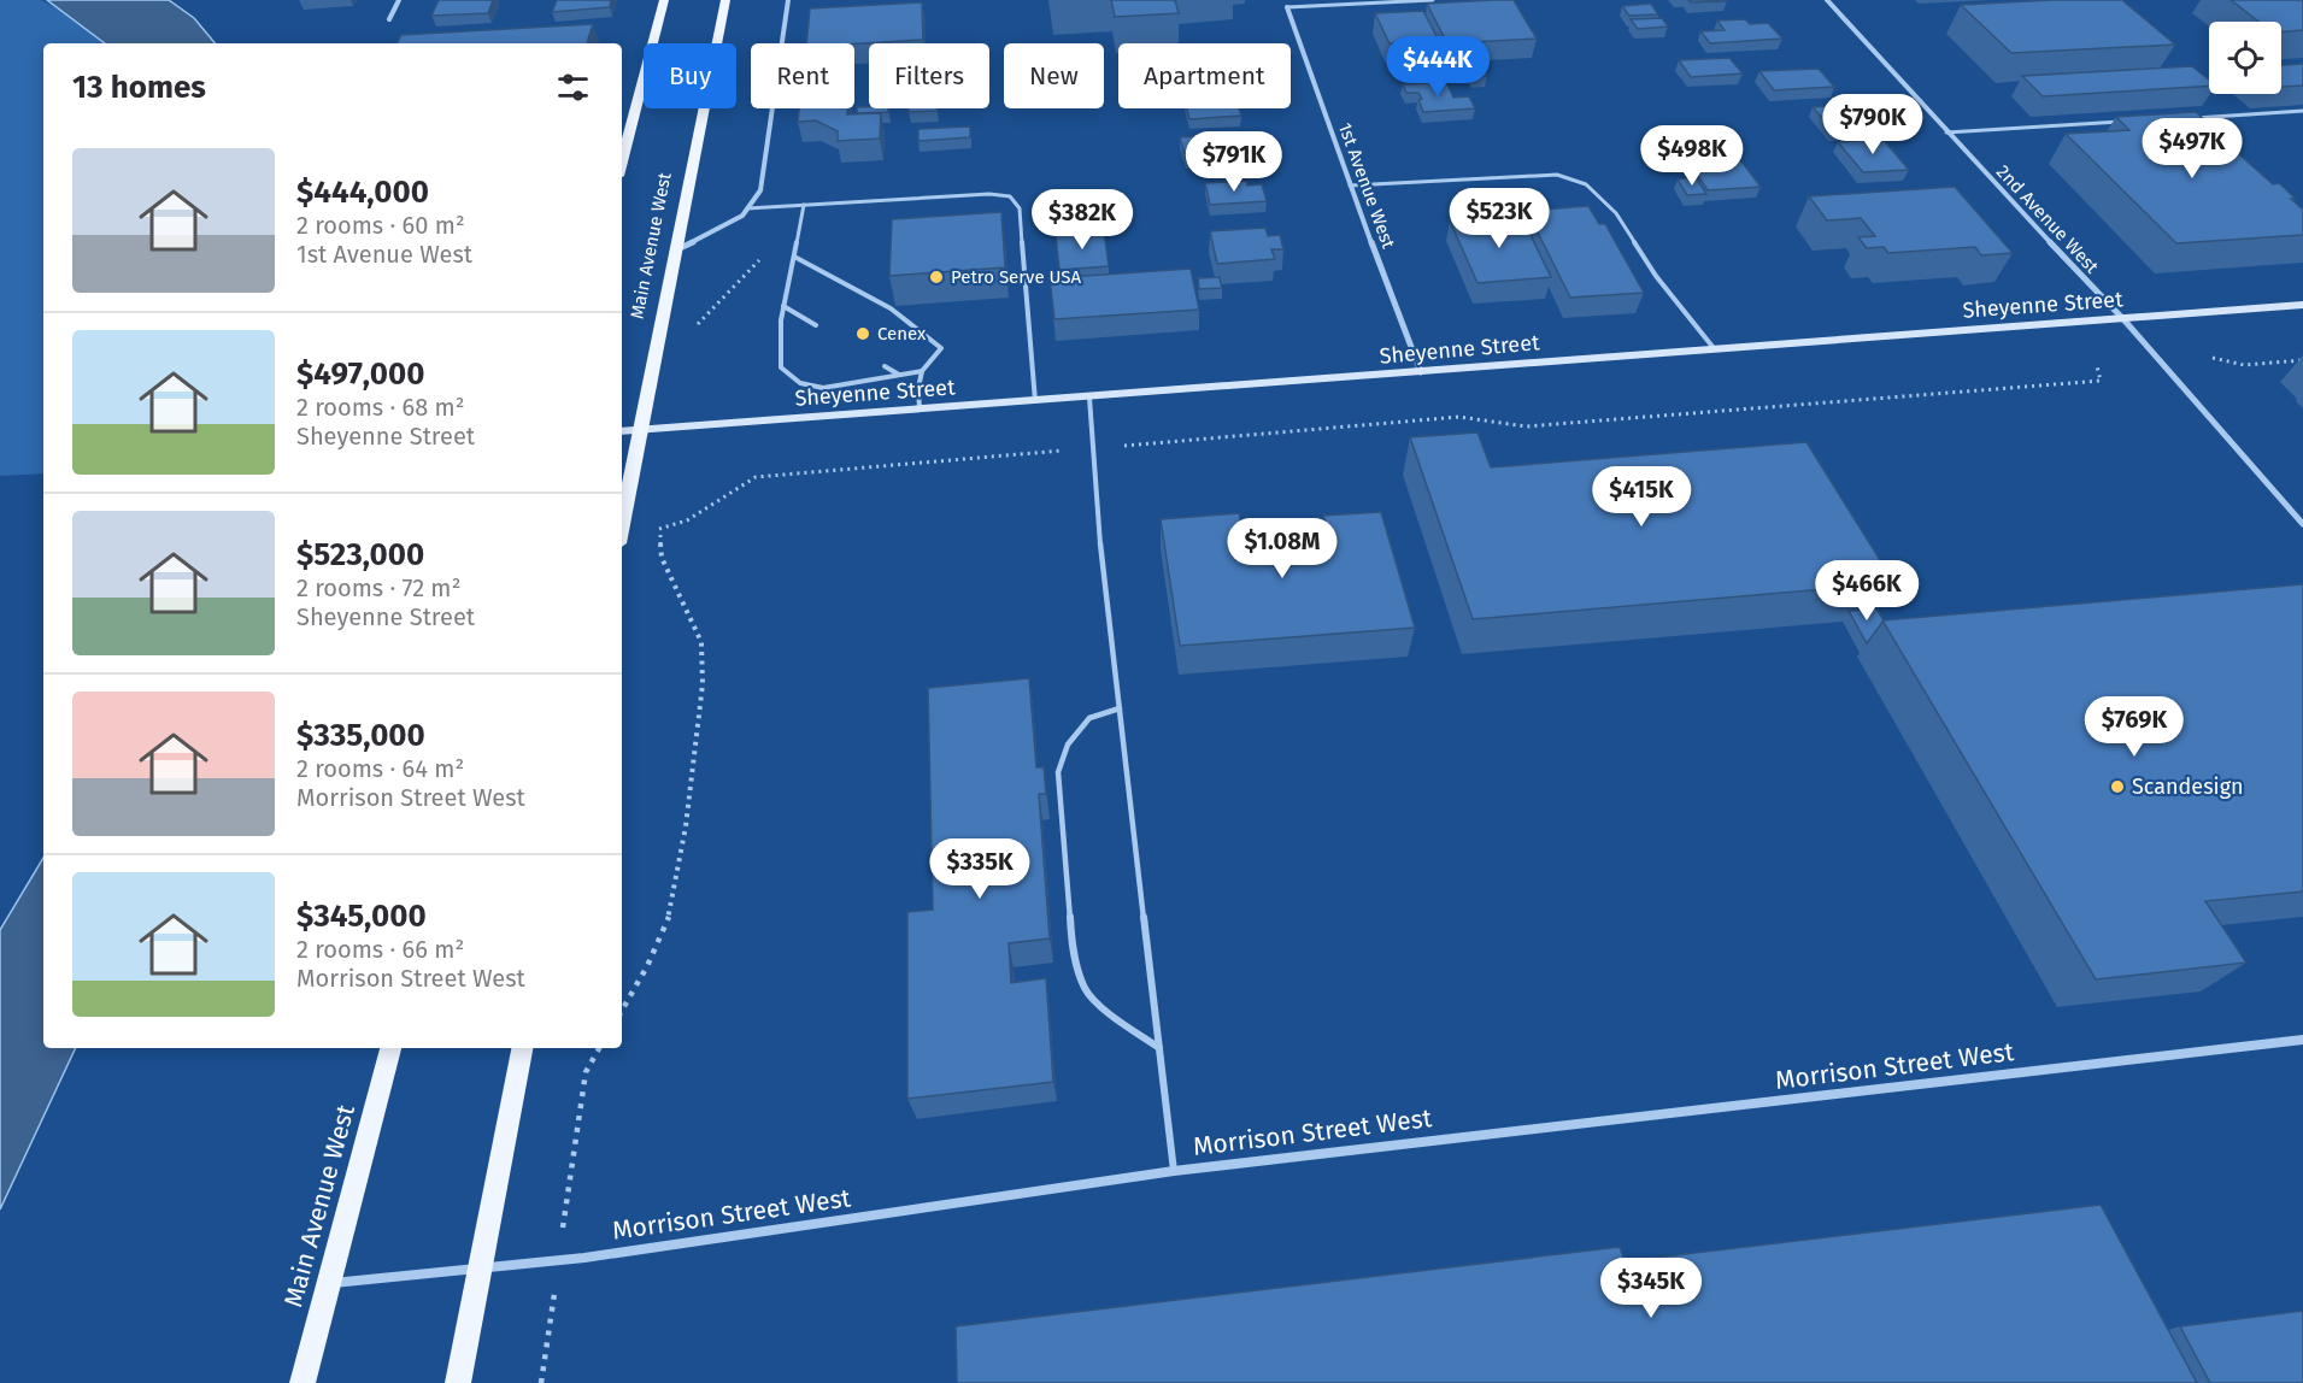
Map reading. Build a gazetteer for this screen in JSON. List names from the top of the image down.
{
  "streets": {
    "main road": ["Main Avenue West", "Sheyenne Street"],
    "street": ["1st Avenue West", "2nd Avenue West", "Morrison Street West"]
  },
  "crossings": [
    ["1st Avenue West", "Sheyenne Street"],
    ["2nd Avenue West", "Sheyenne Street"],
    ["Main Avenue West", "Sheyenne Street"],
    ["Main Avenue West", "Morrison Street West"]
  ],
  "places": ["Petro Serve USA", "Cenex", "Scandesign"],
  "page": {
    "price": [
      "$444K",
      "$790K",
      "$497K",
      "$498K",
      "$791K",
      "$523K",
      "$382K",
      "$415K",
      "$1.08M",
      "$466K",
      "$769K",
      "$335K",
      "$345K"
    ],
    "chip": [
      "Buy",
      "Rent",
      "Filters",
      "New",
      "Apartment"
    ],
    "heading": "13 homes",
    "list": [
      {
        "name": "$444,000",
        "note": "2 rooms · 60 m² · 1st Avenue West"
      },
      {
        "name": "$497,000",
        "note": "2 rooms · 68 m² · Sheyenne Street"
      },
      {
        "name": "$523,000",
        "note": "2 rooms · 72 m² · Sheyenne Street"
      },
      {
        "name": "$335,000",
        "note": "2 rooms · 64 m² · Morrison Street West"
      },
      {
        "name": "$345,000",
        "note": "2 rooms · 66 m² · Morrison Street West"
      }
    ]
  }
}
